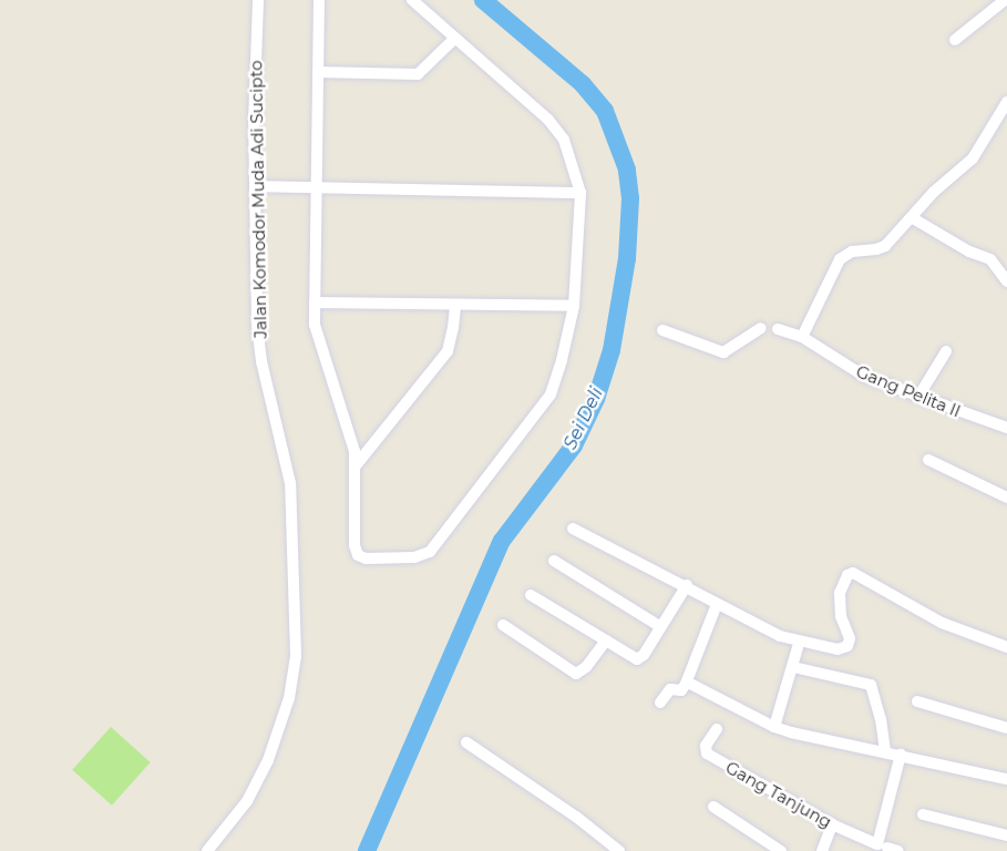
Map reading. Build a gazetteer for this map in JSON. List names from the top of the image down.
{
  "streets": {
    "street": ["Jalan Komodor Muda Adi Sucipto", "Gang Pelita II", "Gang Tanjung"]
  },
  "water": ["Sei Deli"]
}
